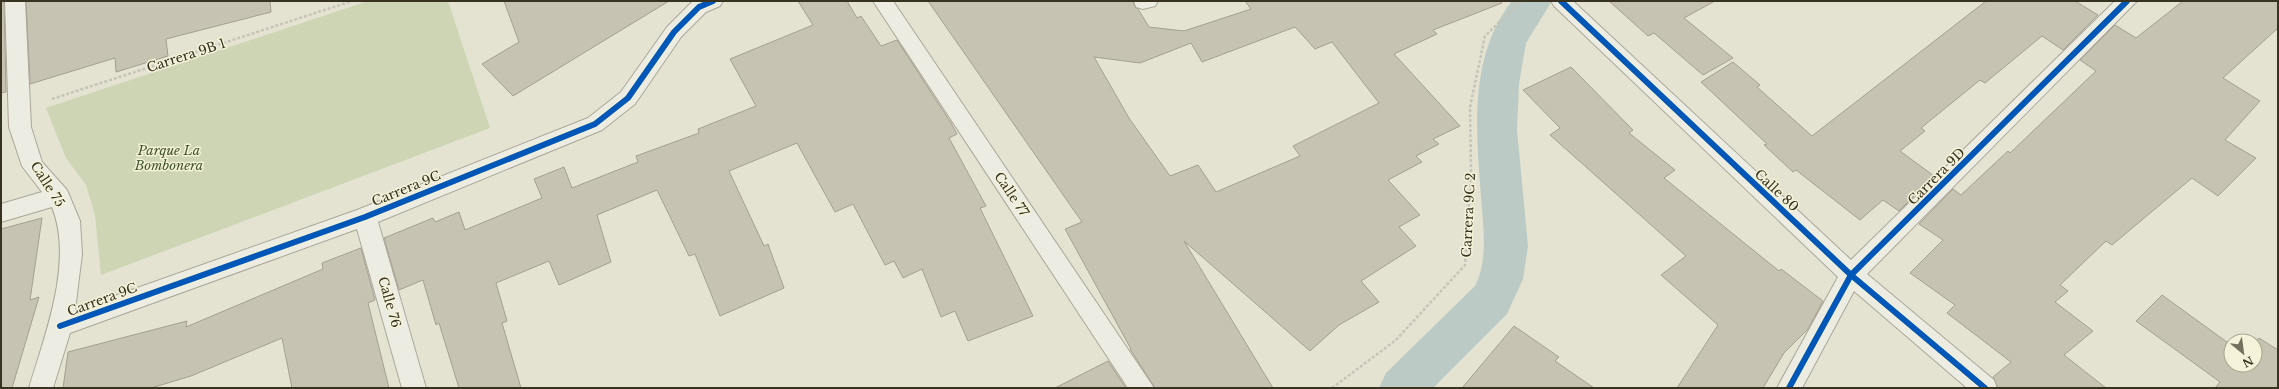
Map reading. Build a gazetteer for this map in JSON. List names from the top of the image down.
{
  "streets": {
    "street": [
      "Carrera 9D",
      "Calle 75",
      "Carrera 9C",
      "Calle 80",
      "Calle 77",
      "Calle 76"
    ],
    "path": ["Carrera 9B 1", "Carrera 9C 2"]
  },
  "crossings": [
    ["Carrera 9B 1", "Calle 75"],
    ["Carrera 9D", "Calle 80"],
    ["Calle 75", "Carrera 9C"],
    ["Carrera 9C", "Calle 76"]
  ],
  "parks": ["Parque La Bombonera"],
  "north": "bottom right"
}
